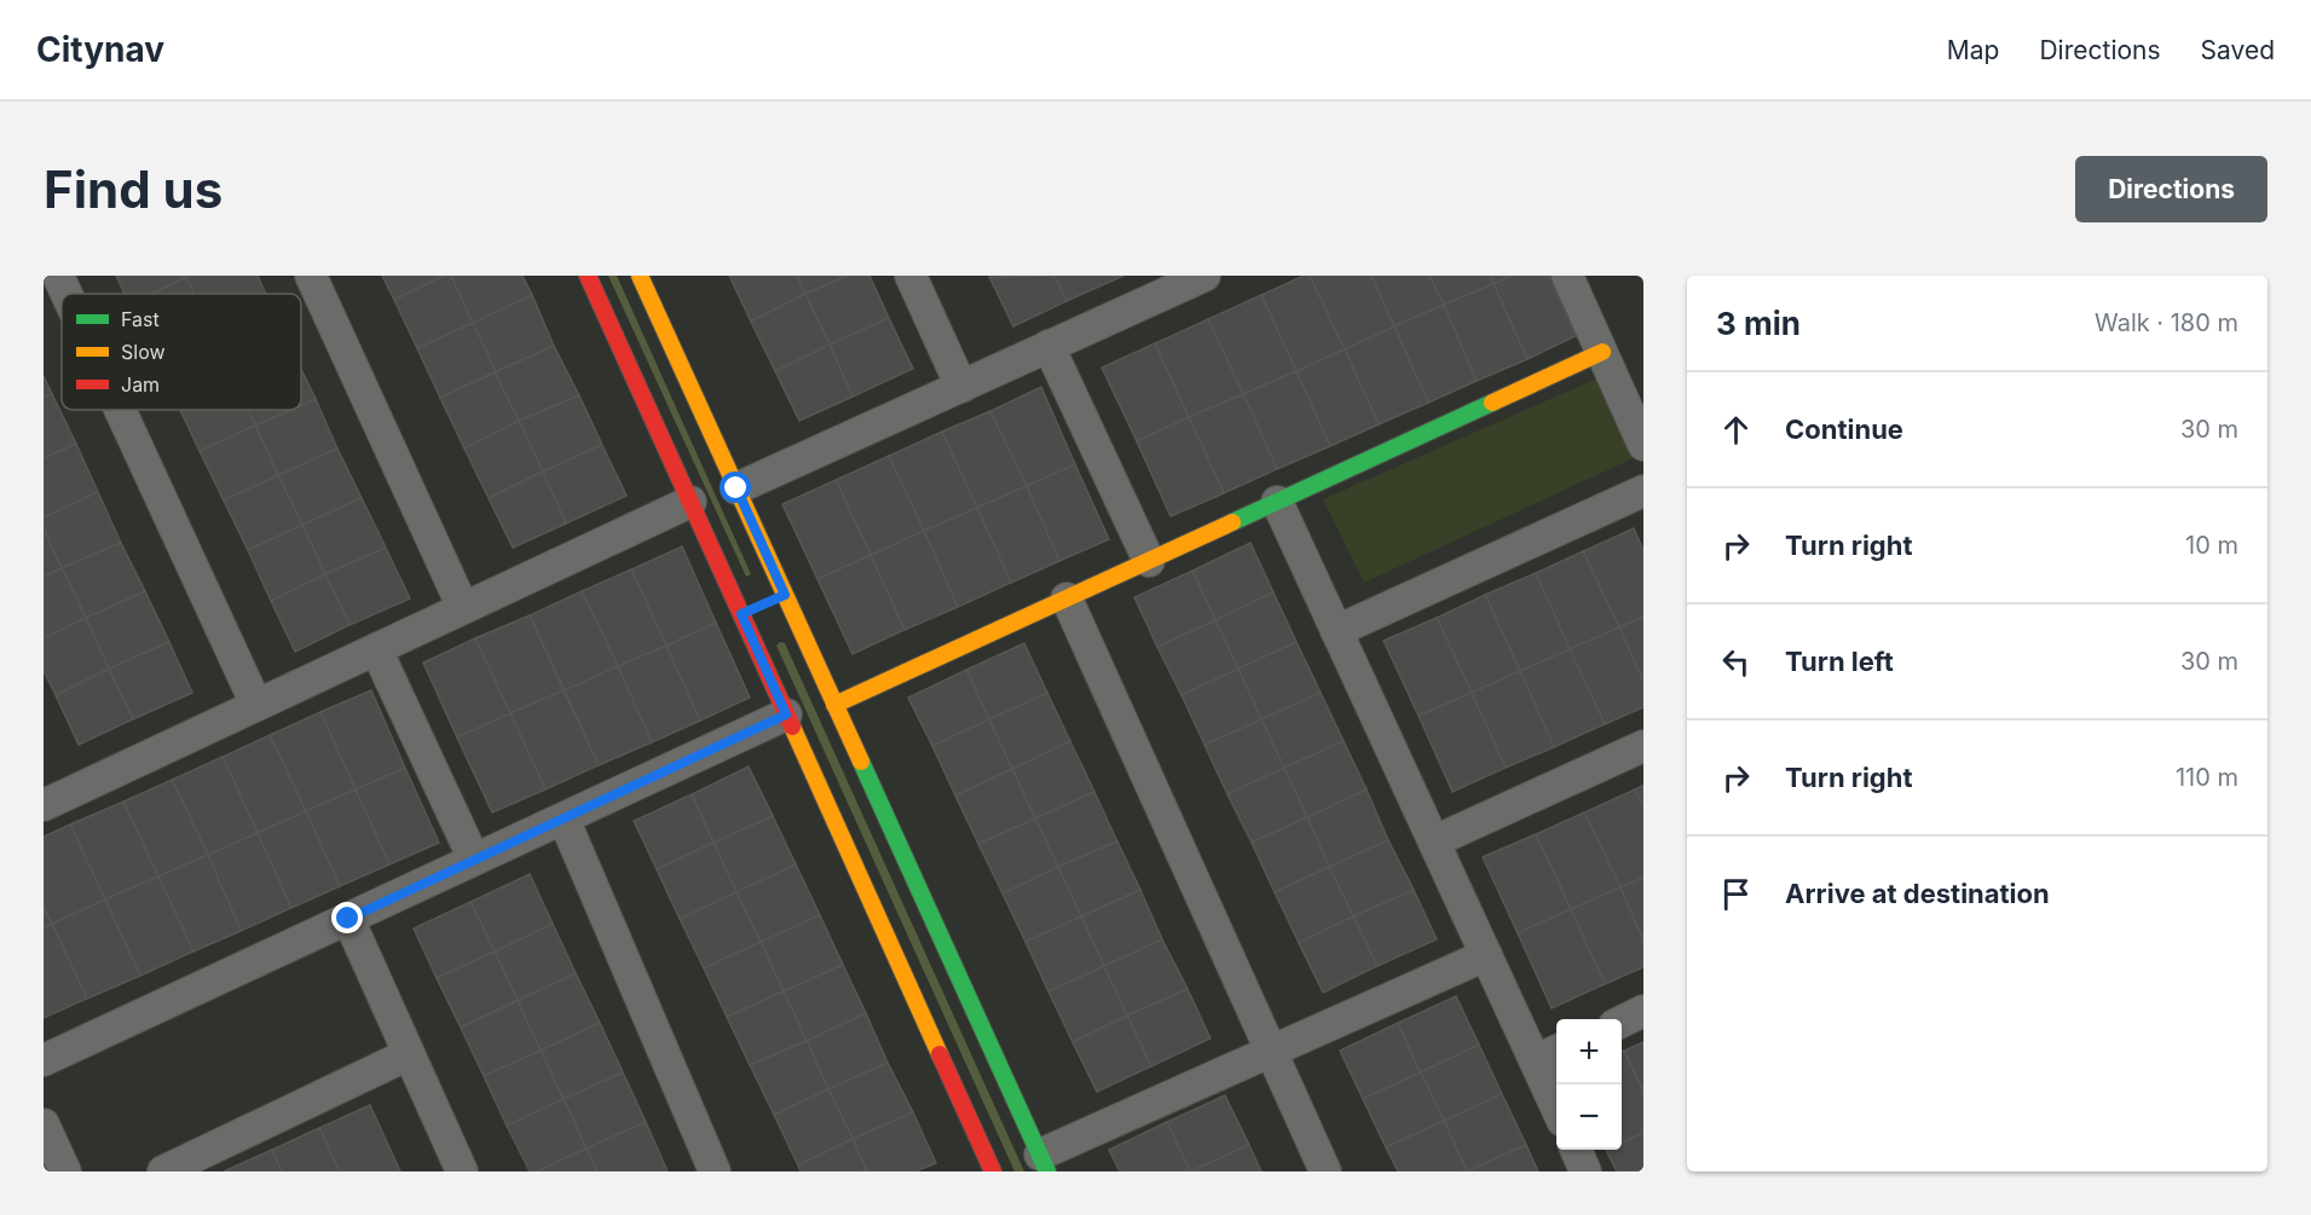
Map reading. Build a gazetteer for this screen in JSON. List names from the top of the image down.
{
  "legend": ["Fast", "Slow", "Jam"],
  "page": {
    "header": "Citynav",
    "nav": ["Map", "Directions", "Saved"],
    "buttons": "Directions",
    "title": "Find us",
    "heading": ["3 min", "Walk · 180 m"],
    "list": [
      ["Continue", "30 m"],
      ["Turn right", "10 m"],
      ["Turn left", "30 m"],
      ["Turn right", "110 m"],
      "Arrive at destination"
    ],
    "map_buttons": ["+", "−"]
  }
}
